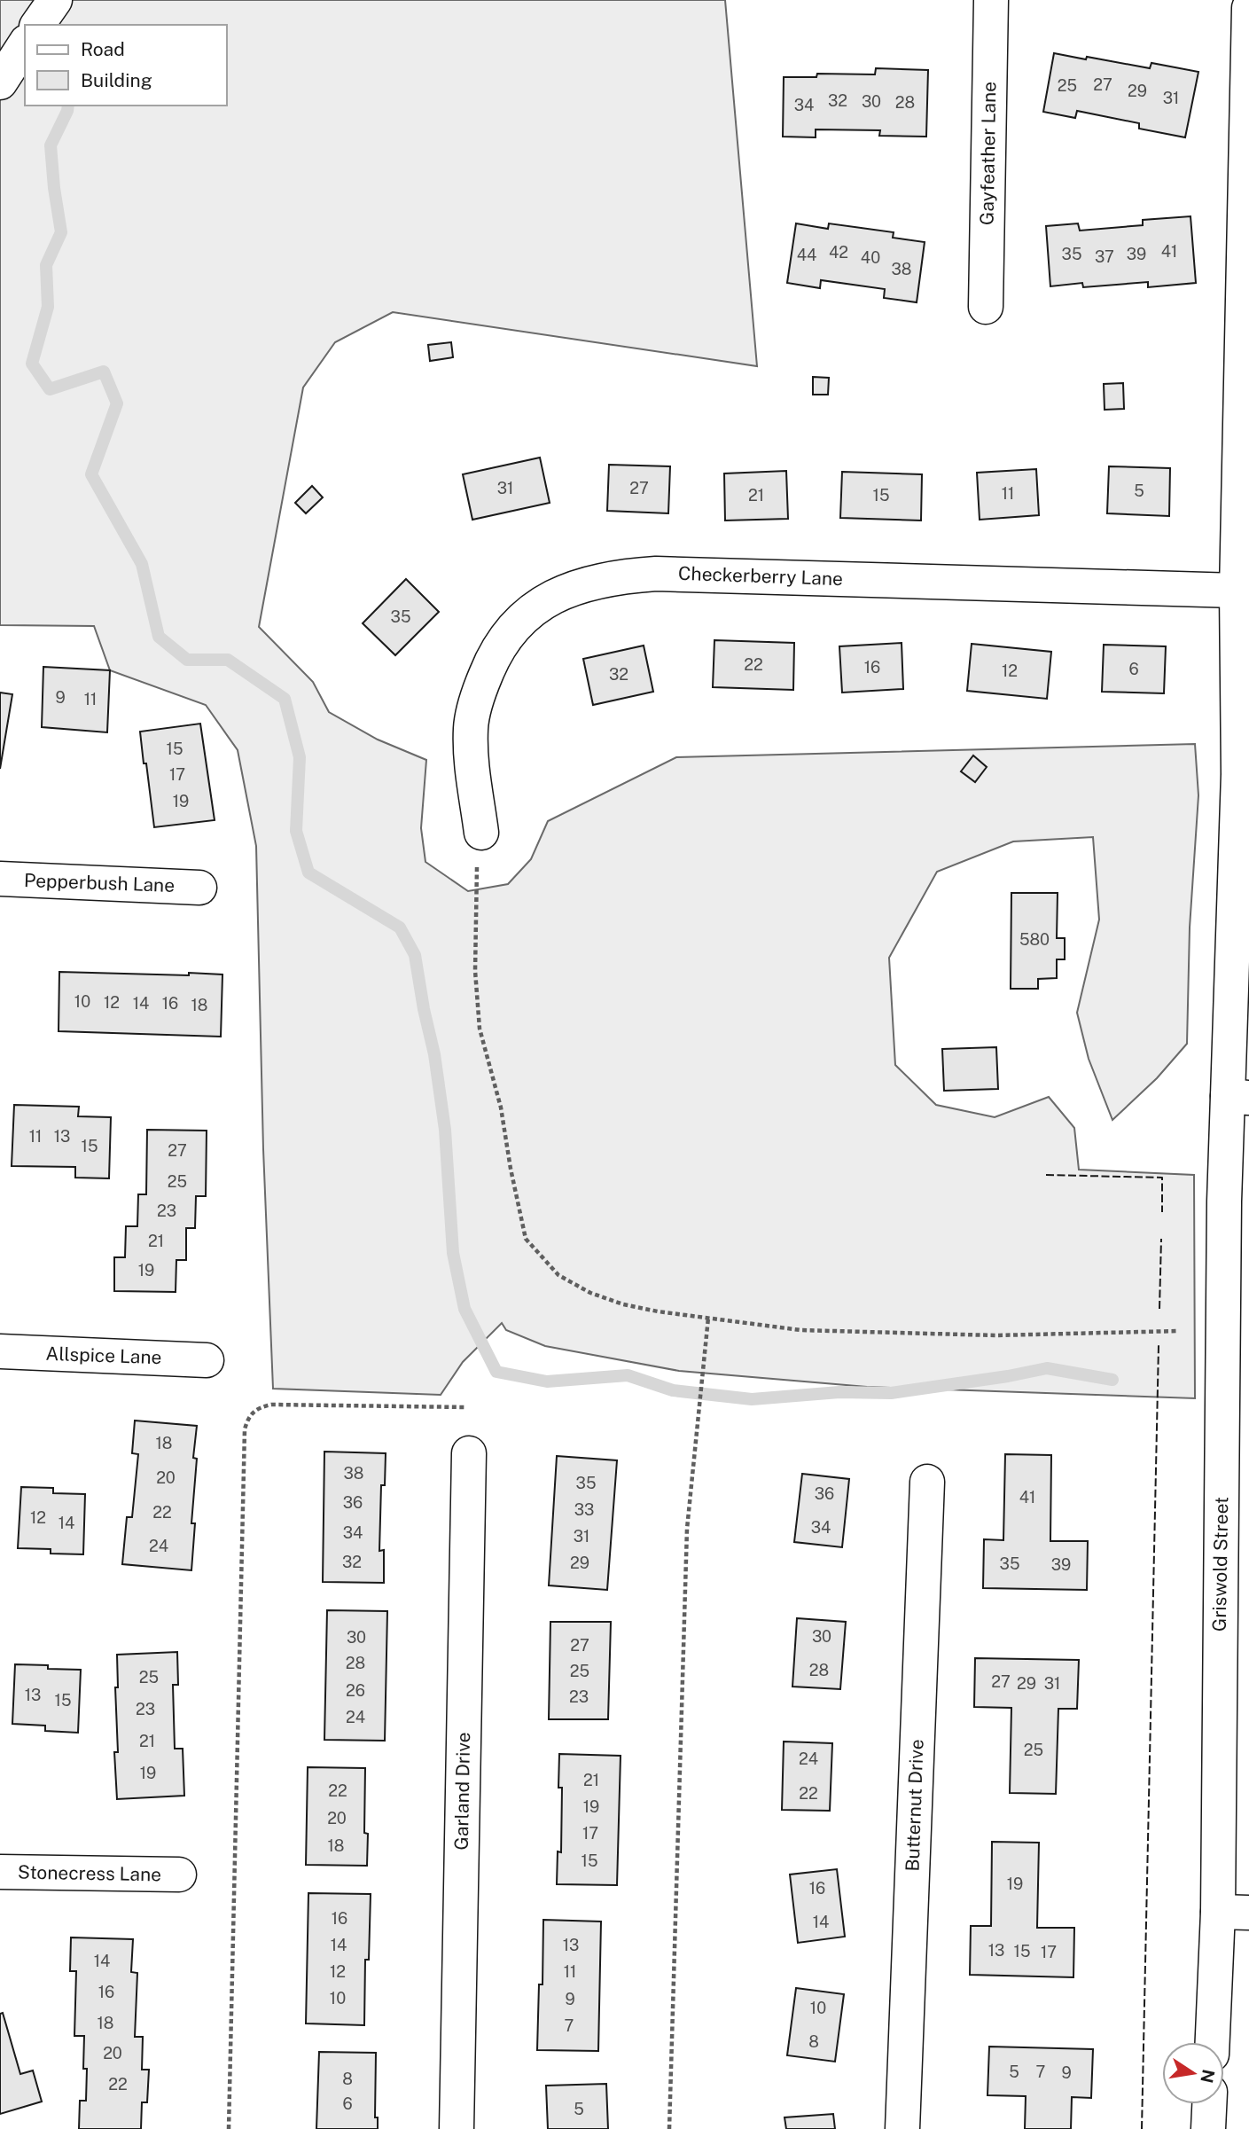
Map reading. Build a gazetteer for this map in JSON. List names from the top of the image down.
{
  "streets": {
    "street": [
      "Gayfeather Lane",
      "Checkerberry Lane",
      "Pepperbush Lane",
      "Allspice Lane",
      "Griswold Street",
      "Garland Drive",
      "Butternut Drive",
      "Stonecress Lane"
    ]
  },
  "crossings": [
    ["Checkerberry Lane", "Griswold Street"]
  ],
  "house_numbers": [
    "27",
    "25",
    "29",
    "31",
    "32",
    "30",
    "28",
    "34",
    "41",
    "42",
    "35",
    "39",
    "44",
    "37",
    "40",
    "38",
    "31",
    "27",
    "5",
    "11",
    "21",
    "15",
    "35",
    "22",
    "16",
    "6",
    "12",
    "32",
    "9",
    "11",
    "15",
    "17",
    "19",
    "580",
    "10",
    "12",
    "14",
    "16",
    "18",
    "11",
    "13",
    "15",
    "27",
    "25",
    "23",
    "21",
    "19",
    "18",
    "38",
    "20",
    "35",
    "36",
    "41",
    "36",
    "33",
    "22",
    "12",
    "14",
    "34",
    "34",
    "31",
    "24",
    "32",
    "29",
    "35",
    "39",
    "30",
    "30",
    "27",
    "28",
    "28",
    "25",
    "25",
    "27",
    "29",
    "31",
    "26",
    "13",
    "23",
    "15",
    "23",
    "24",
    "21",
    "25",
    "24",
    "19",
    "21",
    "22",
    "22",
    "19",
    "20",
    "17",
    "18",
    "15",
    "19",
    "16",
    "16",
    "14",
    "14",
    "13",
    "13",
    "15",
    "17",
    "14",
    "12",
    "11",
    "16",
    "10",
    "9",
    "10",
    "18",
    "7",
    "8",
    "20",
    "5",
    "7",
    "9",
    "8",
    "22",
    "6",
    "5"
  ],
  "legend": ["Road", "Building"],
  "north": "right"
}
